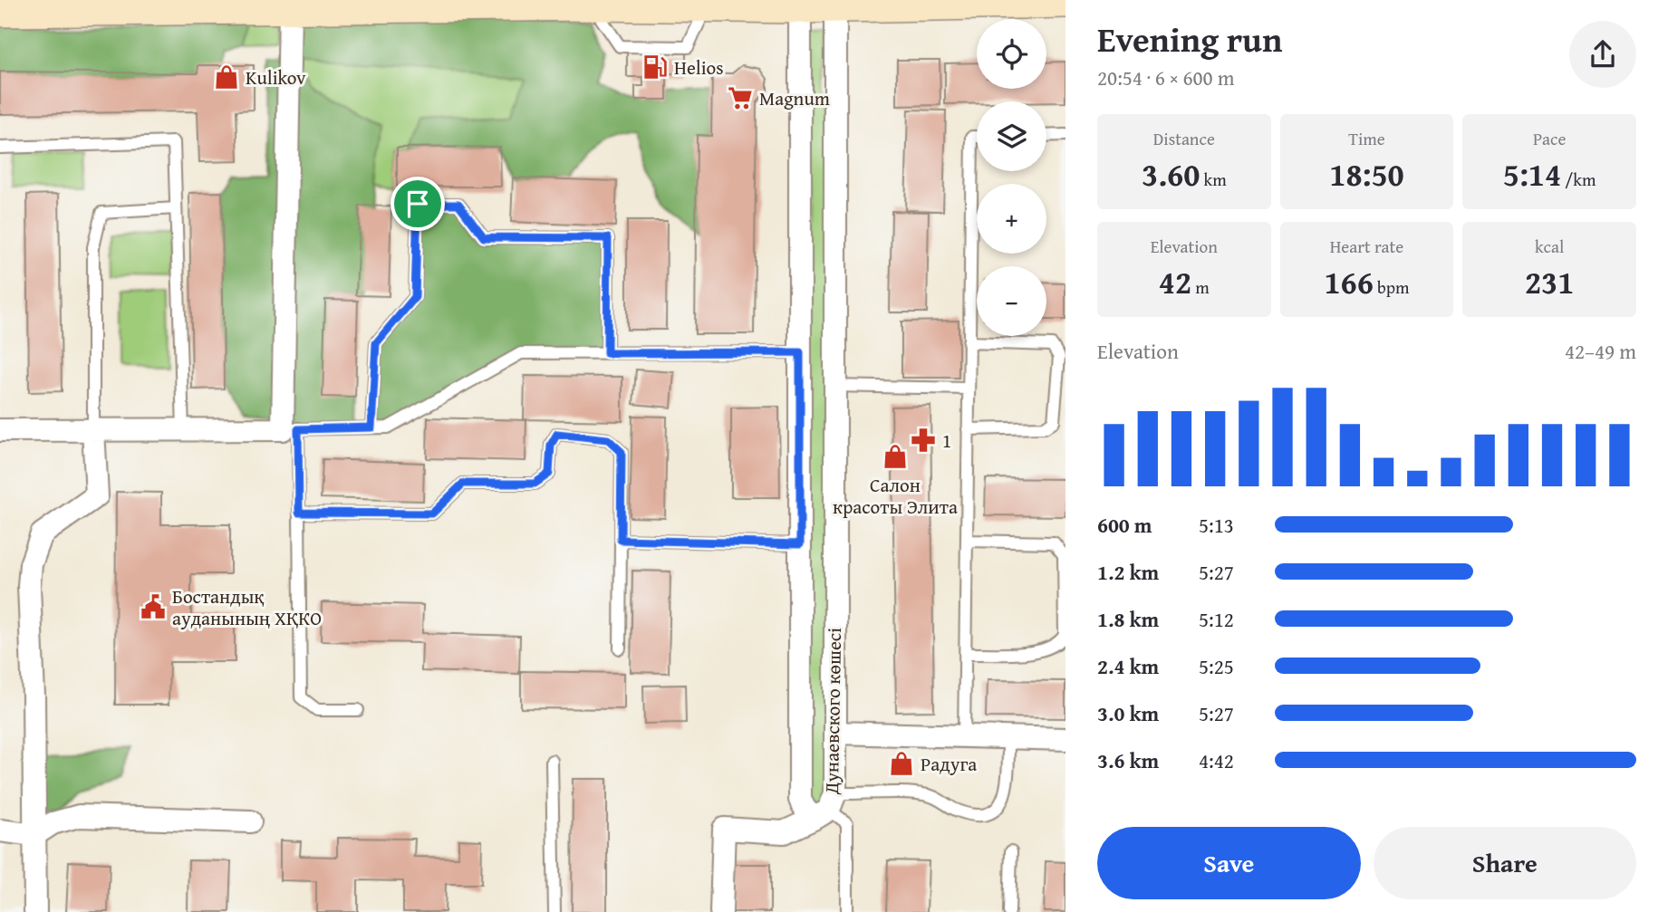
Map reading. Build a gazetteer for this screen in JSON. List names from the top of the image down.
{
  "streets": {
    "street": ["Дунаевского көшесі"]
  },
  "places": {
    "fuel station": ["Helios"],
    "shop": ["Kulikov", "Салон красоты Элита", "Радуга"],
    "supermarket": ["Magnum"],
    "pharmacy": ["1"],
    "public building": ["Бостандық ауданының ХҚКО"]
  },
  "page": {
    "heading": ["Evening run", "20:54 · 6 × 600 m"],
    "map_buttons": ["+", "−"],
    "stats": [
      ["Distance", "3.60 km"],
      ["Time", "18:50"],
      ["Pace", "5:14 /km"],
      ["Elevation", "42 m"],
      ["Heart rate", "166 bpm"],
      ["kcal", "231"]
    ],
    "chart": ["Elevation", "42–49 m"],
    "list": [
      {
        "name": "600 m",
        "note": "5:13"
      },
      {
        "name": "1.2 km",
        "note": "5:27"
      },
      {
        "name": "1.8 km",
        "note": "5:12"
      },
      {
        "name": "2.4 km",
        "note": "5:25"
      },
      {
        "name": "3.0 km",
        "note": "5:27"
      },
      {
        "name": "3.6 km",
        "note": "4:42"
      }
    ],
    "buttons": ["Save", "Share"]
  }
}
